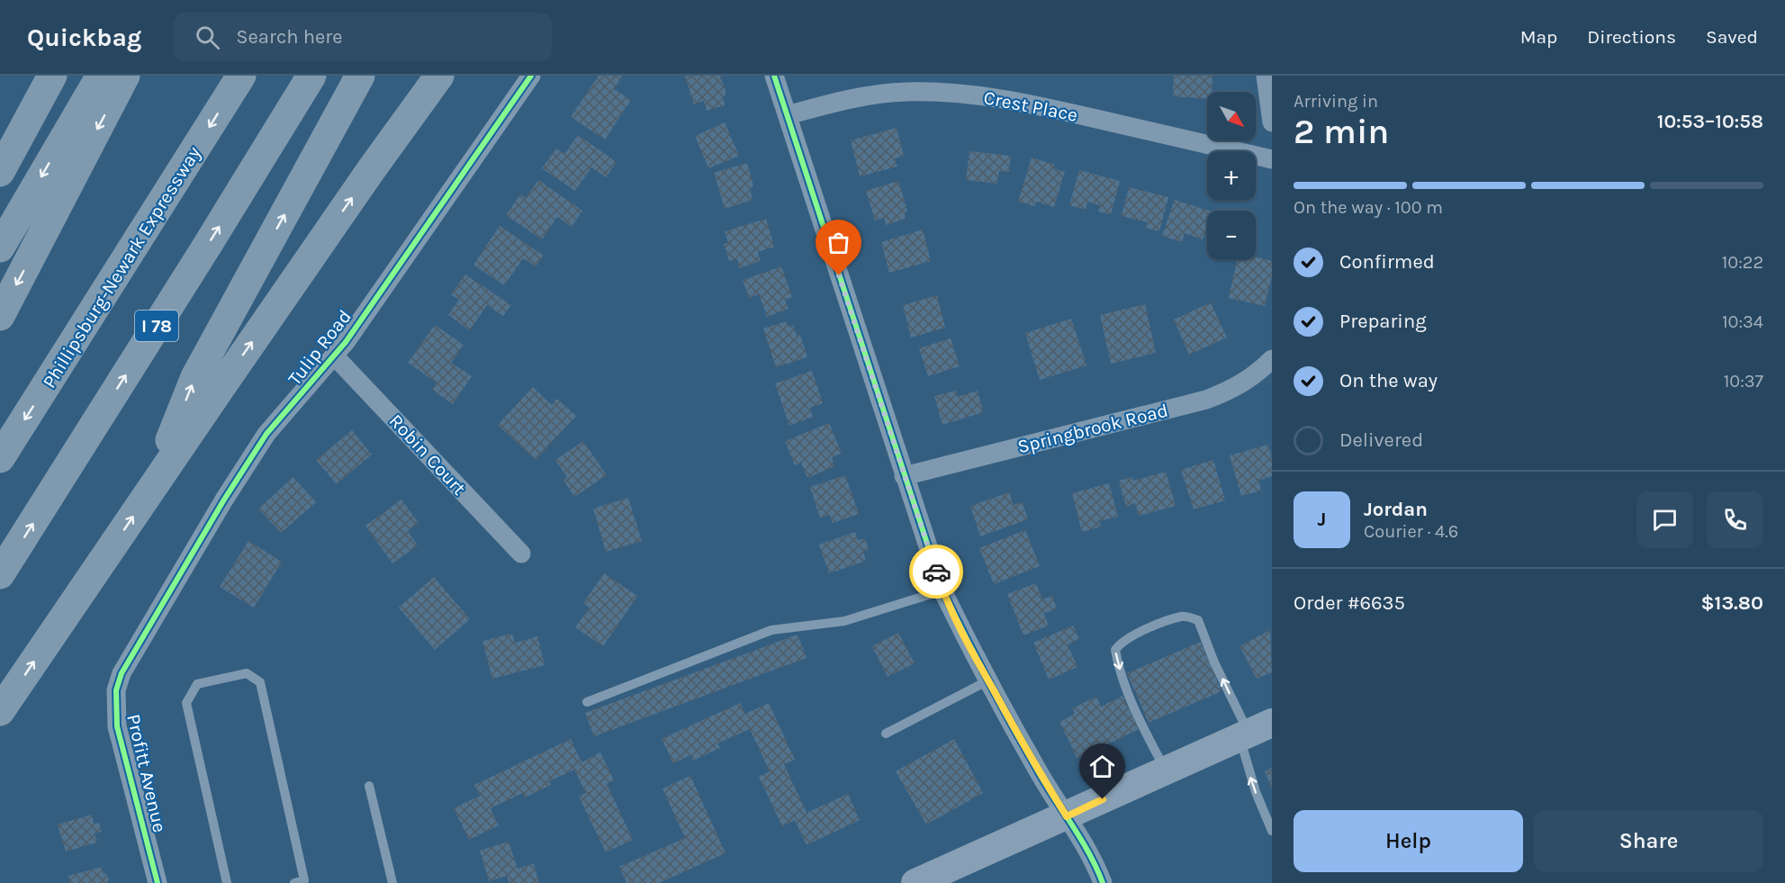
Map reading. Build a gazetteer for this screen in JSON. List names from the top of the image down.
{
  "streets": {
    "highway": ["Phillipsburg-Newark Expressway", "I 78"],
    "street": [
      "Crest Place",
      "Tulip Road",
      "Springbrook Road",
      "Robin Court",
      "Profitt Avenue"
    ]
  },
  "crossings": [
    ["Tulip Road", "Robin Court"],
    ["Tulip Road", "Profitt Avenue"]
  ],
  "north": "bottom right",
  "page": {
    "header": "Quickbag",
    "search": "Search here",
    "nav": ["Map", "Directions", "Saved"],
    "heading": ["2 min", "Arriving in", "10:53–10:58"],
    "panel": [
      "Jordan",
      "Courier · 4.6",
      "Order #6635",
      "$13.80"
    ],
    "map_buttons": ["+", "−"],
    "bar": "On the way · 100 m",
    "list": [
      ["Confirmed", "10:22"],
      ["Preparing", "10:34"],
      ["On the way", "10:37"],
      "Delivered"
    ],
    "round": "J",
    "buttons": ["Help", "Share"]
  }
}
